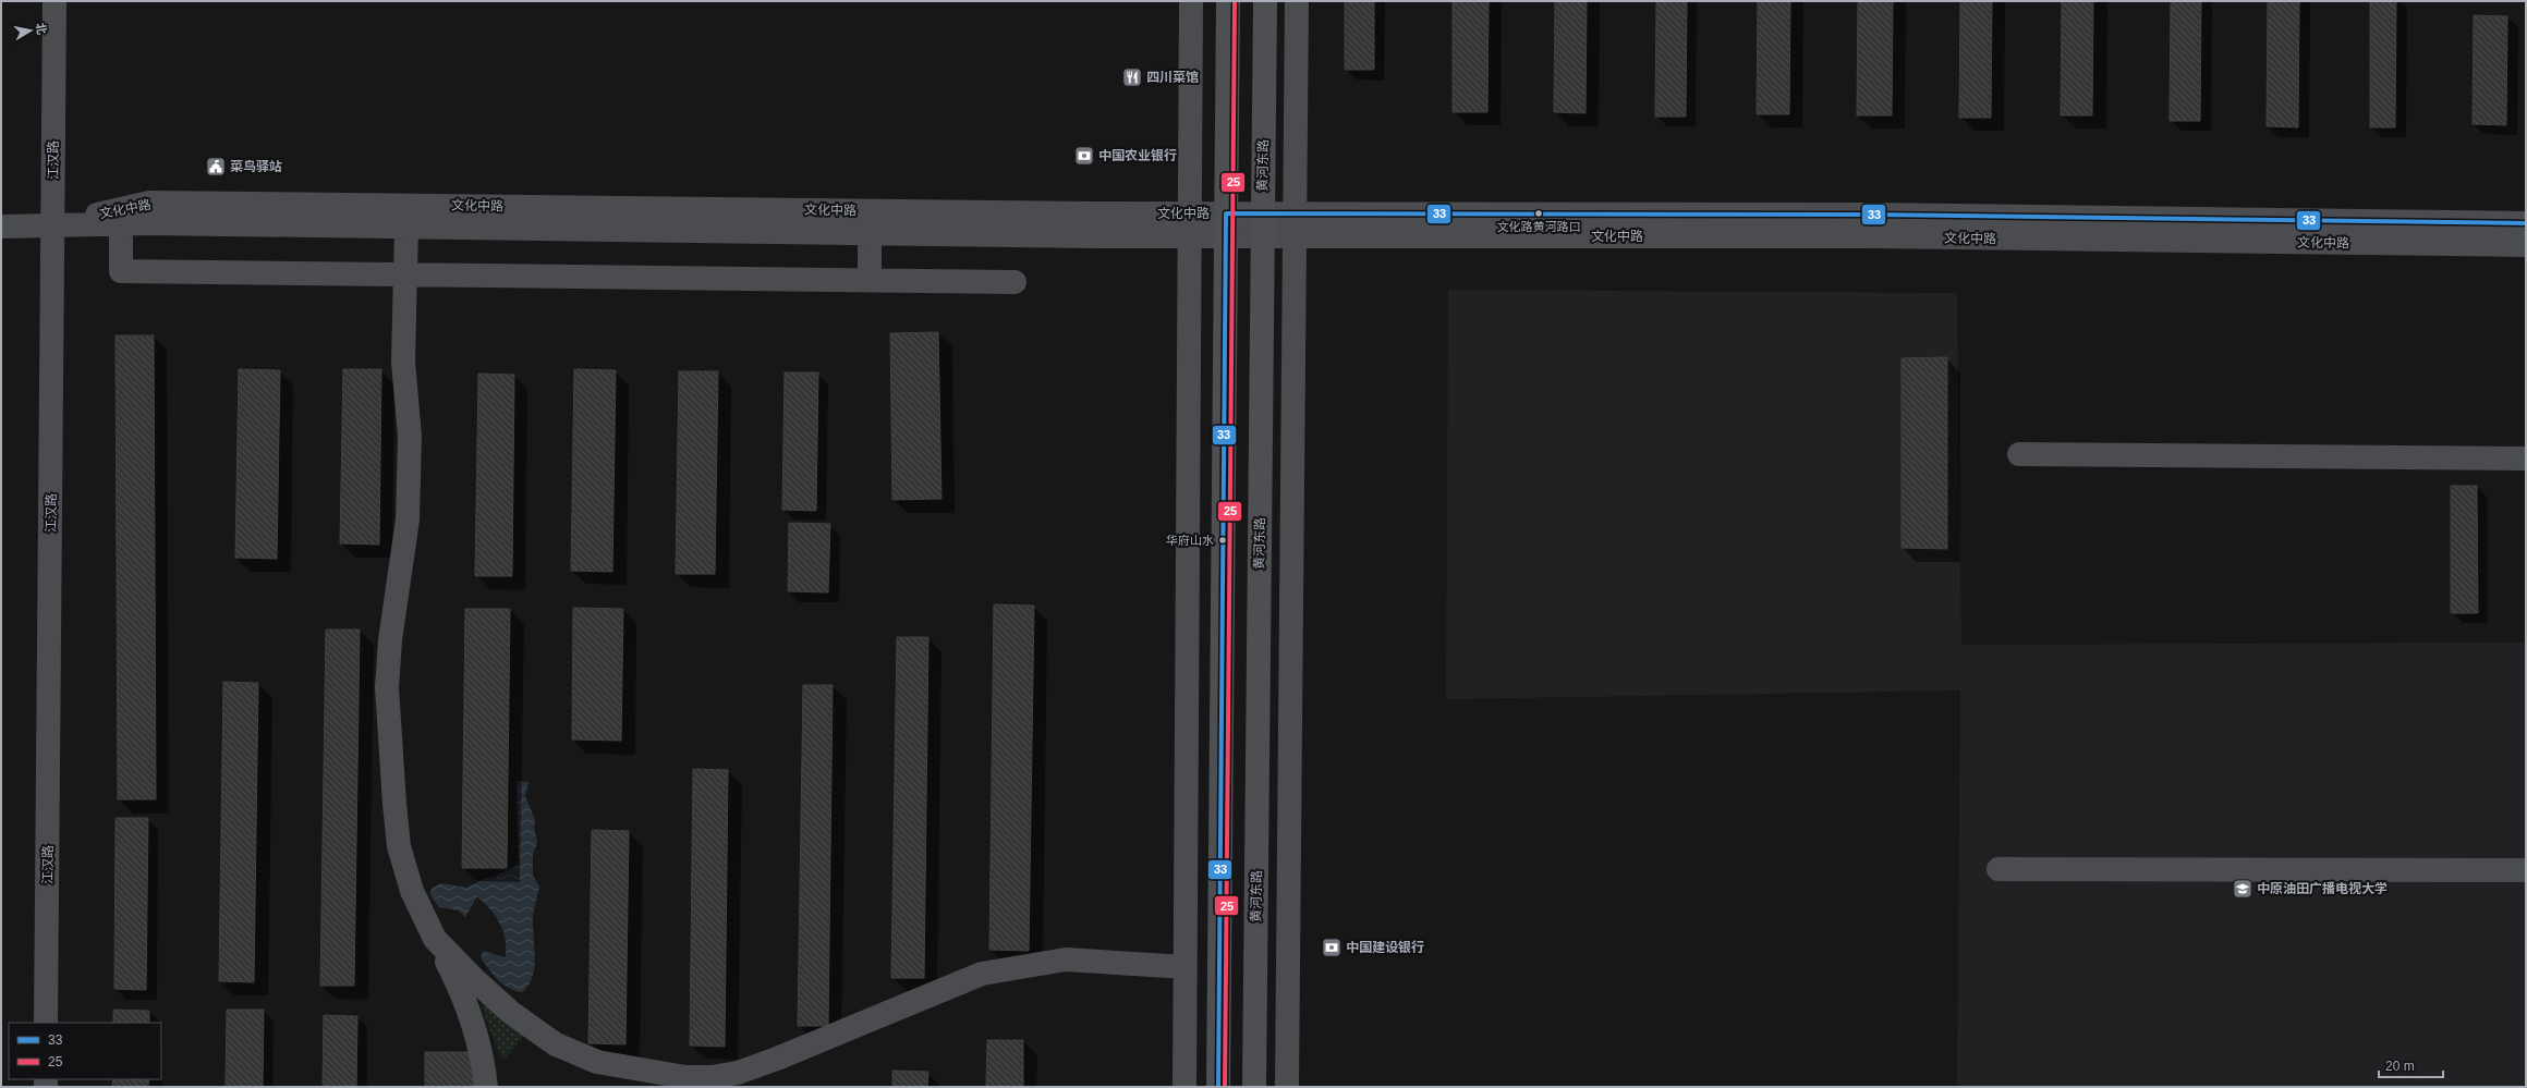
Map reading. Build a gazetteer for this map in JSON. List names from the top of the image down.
{
  "streets": {
    "main road": ["黄河东路"],
    "street": ["江汉路", "文化中路"]
  },
  "crossings": [
    ["江汉路", "文化中路"],
    ["黄河东路", "文化中路"]
  ],
  "places": {
    "restaurant": ["四川菜馆"],
    "bank": ["中国农业银行", "中国建设银行"],
    "public building": ["菜鸟驿站"],
    "other": ["文化路黄河路口", "华府山水"],
    "school or university": ["中原油田广播电视大学"]
  },
  "lines": ["transit line 25", "transit line 33"],
  "legend": ["33", "25"],
  "scale_bar": "20 m",
  "north": "right"
}
